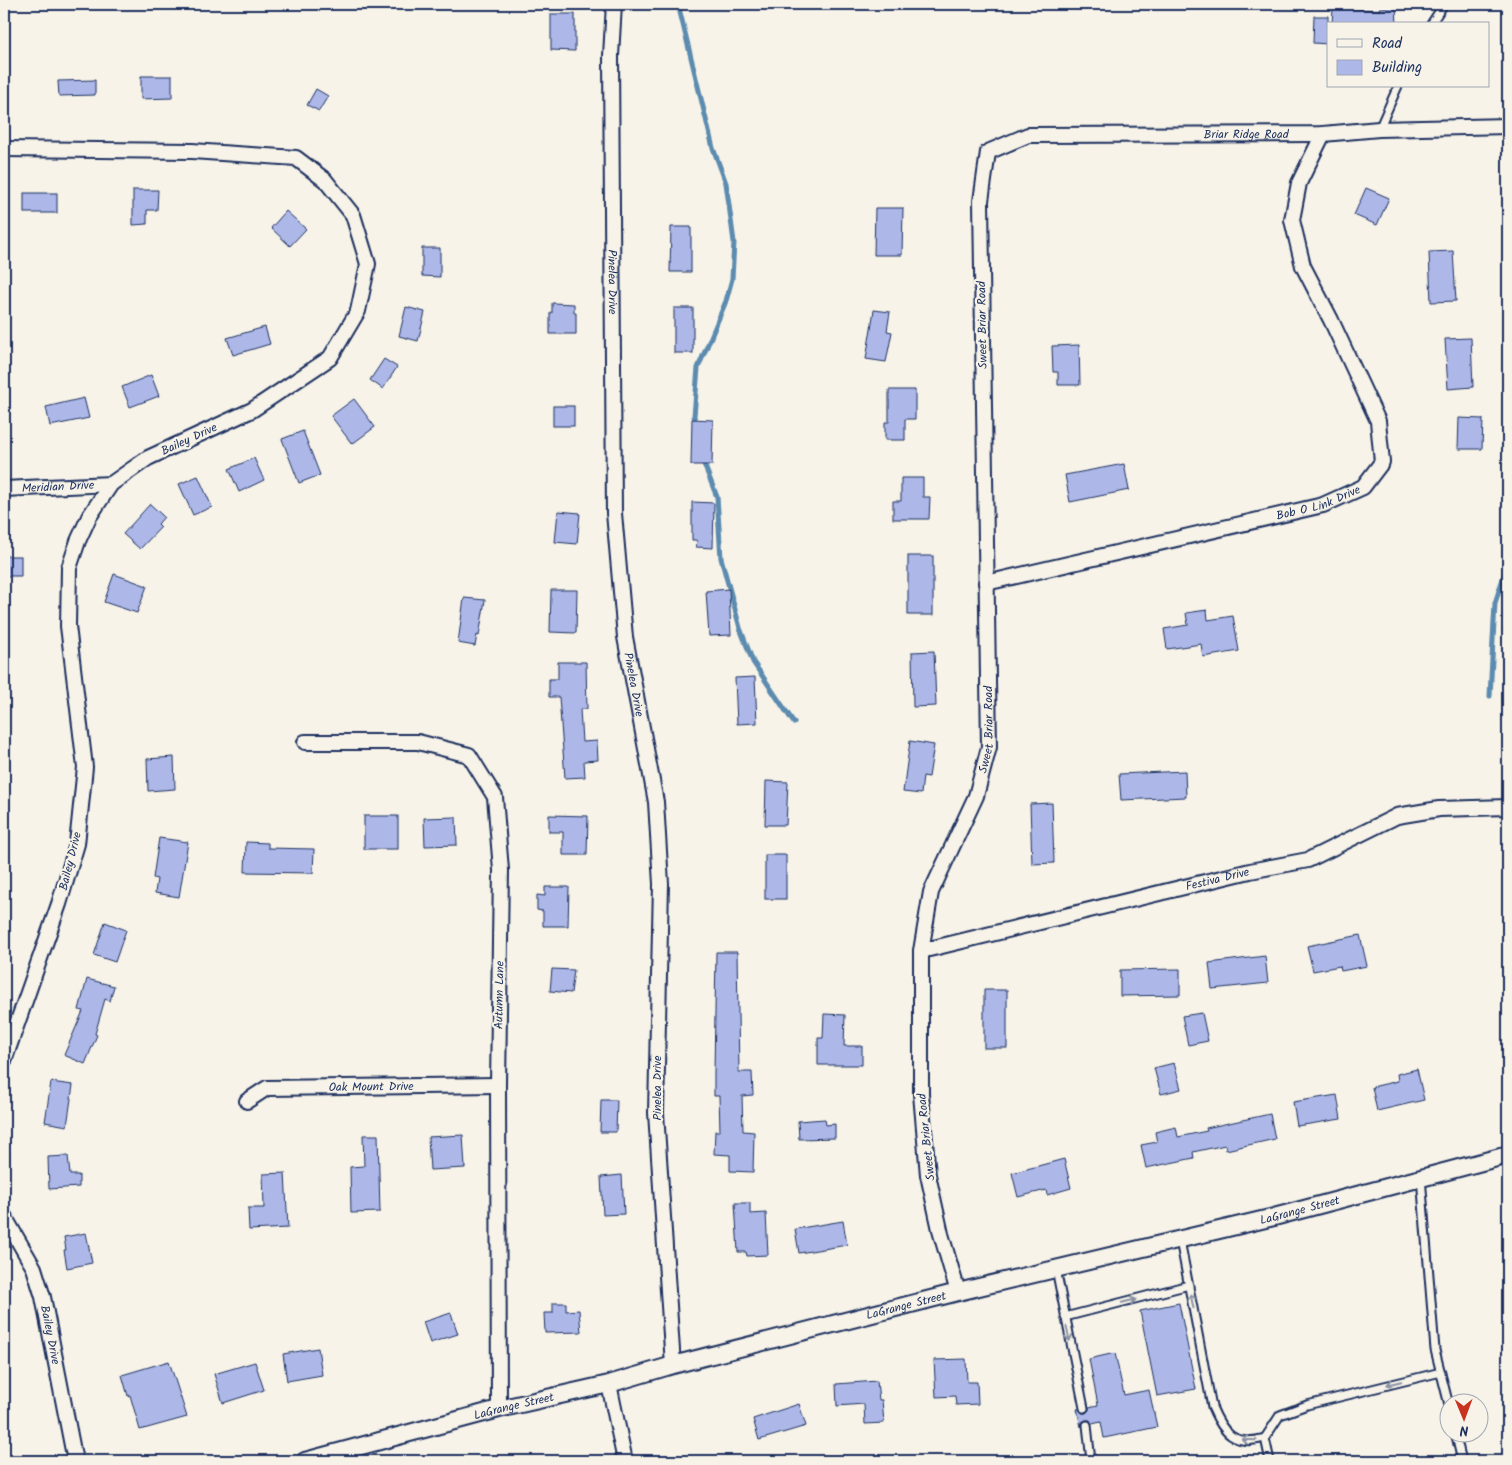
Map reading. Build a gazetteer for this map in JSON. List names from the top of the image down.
{
  "streets": {
    "street": [
      "Briar Ridge Road",
      "Pinelea Drive",
      "Sweet Briar Road",
      "Bailey Drive",
      "Meridian Drive",
      "Bob O Link Drive",
      "Festiva Drive",
      "Autumn Lane",
      "Oak Mount Drive",
      "LaGrange Street"
    ]
  },
  "crossings": [
    ["Briar Ridge Road", "Sweet Briar Road"],
    ["Briar Ridge Road", "Bob O Link Drive"],
    ["Pinelea Drive", "LaGrange Street"],
    ["Sweet Briar Road", "Bob O Link Drive"],
    ["Sweet Briar Road", "Festiva Drive"],
    ["Sweet Briar Road", "LaGrange Street"],
    ["Bailey Drive", "Meridian Drive"],
    ["Autumn Lane", "Oak Mount Drive"],
    ["Autumn Lane", "LaGrange Street"]
  ],
  "legend": ["Road", "Building"],
  "north": "bottom"
}
